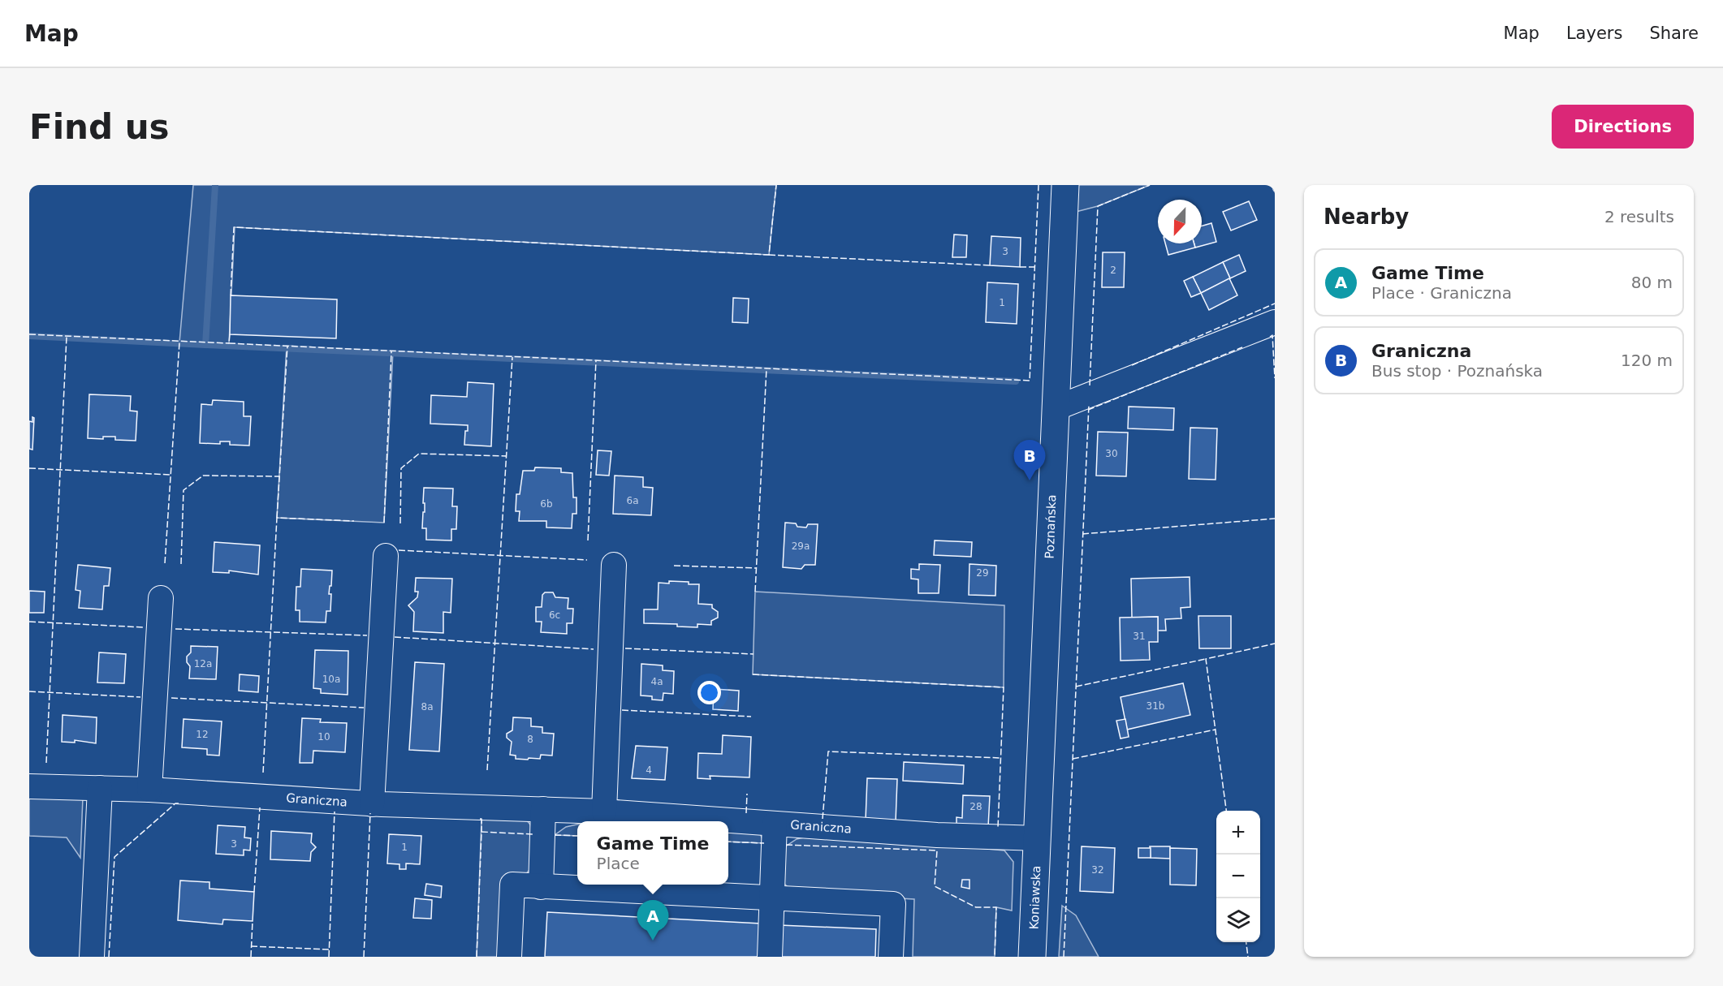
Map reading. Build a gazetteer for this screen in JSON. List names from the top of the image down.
{
  "streets": {
    "main road": ["Poznańska", "Koniawska"],
    "street": ["Graniczna"]
  },
  "crossings": [
    ["Poznańska", "Graniczna"],
    ["Poznańska", "Koniawska"],
    ["Graniczna", "Koniawska"]
  ],
  "house_numbers": [
    "3",
    "2",
    "1",
    "30",
    "6a",
    "6b",
    "29a",
    "29",
    "6c",
    "31",
    "12a",
    "10a",
    "4a",
    "31b",
    "8a",
    "12",
    "10",
    "8",
    "4",
    "28",
    "3",
    "1",
    "32"
  ],
  "north": "bottom",
  "page": {
    "header": "Map",
    "nav": ["Map", "Layers", "Share"],
    "buttons": "Directions",
    "title": "Find us",
    "heading": ["Nearby", "2 results"],
    "list": [
      {
        "mark": "A",
        "name": "Game Time",
        "note": "Place · Graniczna",
        "value": "80 m"
      },
      {
        "mark": "B",
        "name": "Graniczna",
        "note": "Bus stop · Poznańska",
        "value": "120 m"
      }
    ],
    "pins": ["B", "A"],
    "map_buttons": ["+", "−"],
    "popup": ["Game Time", "Place"]
  }
}
